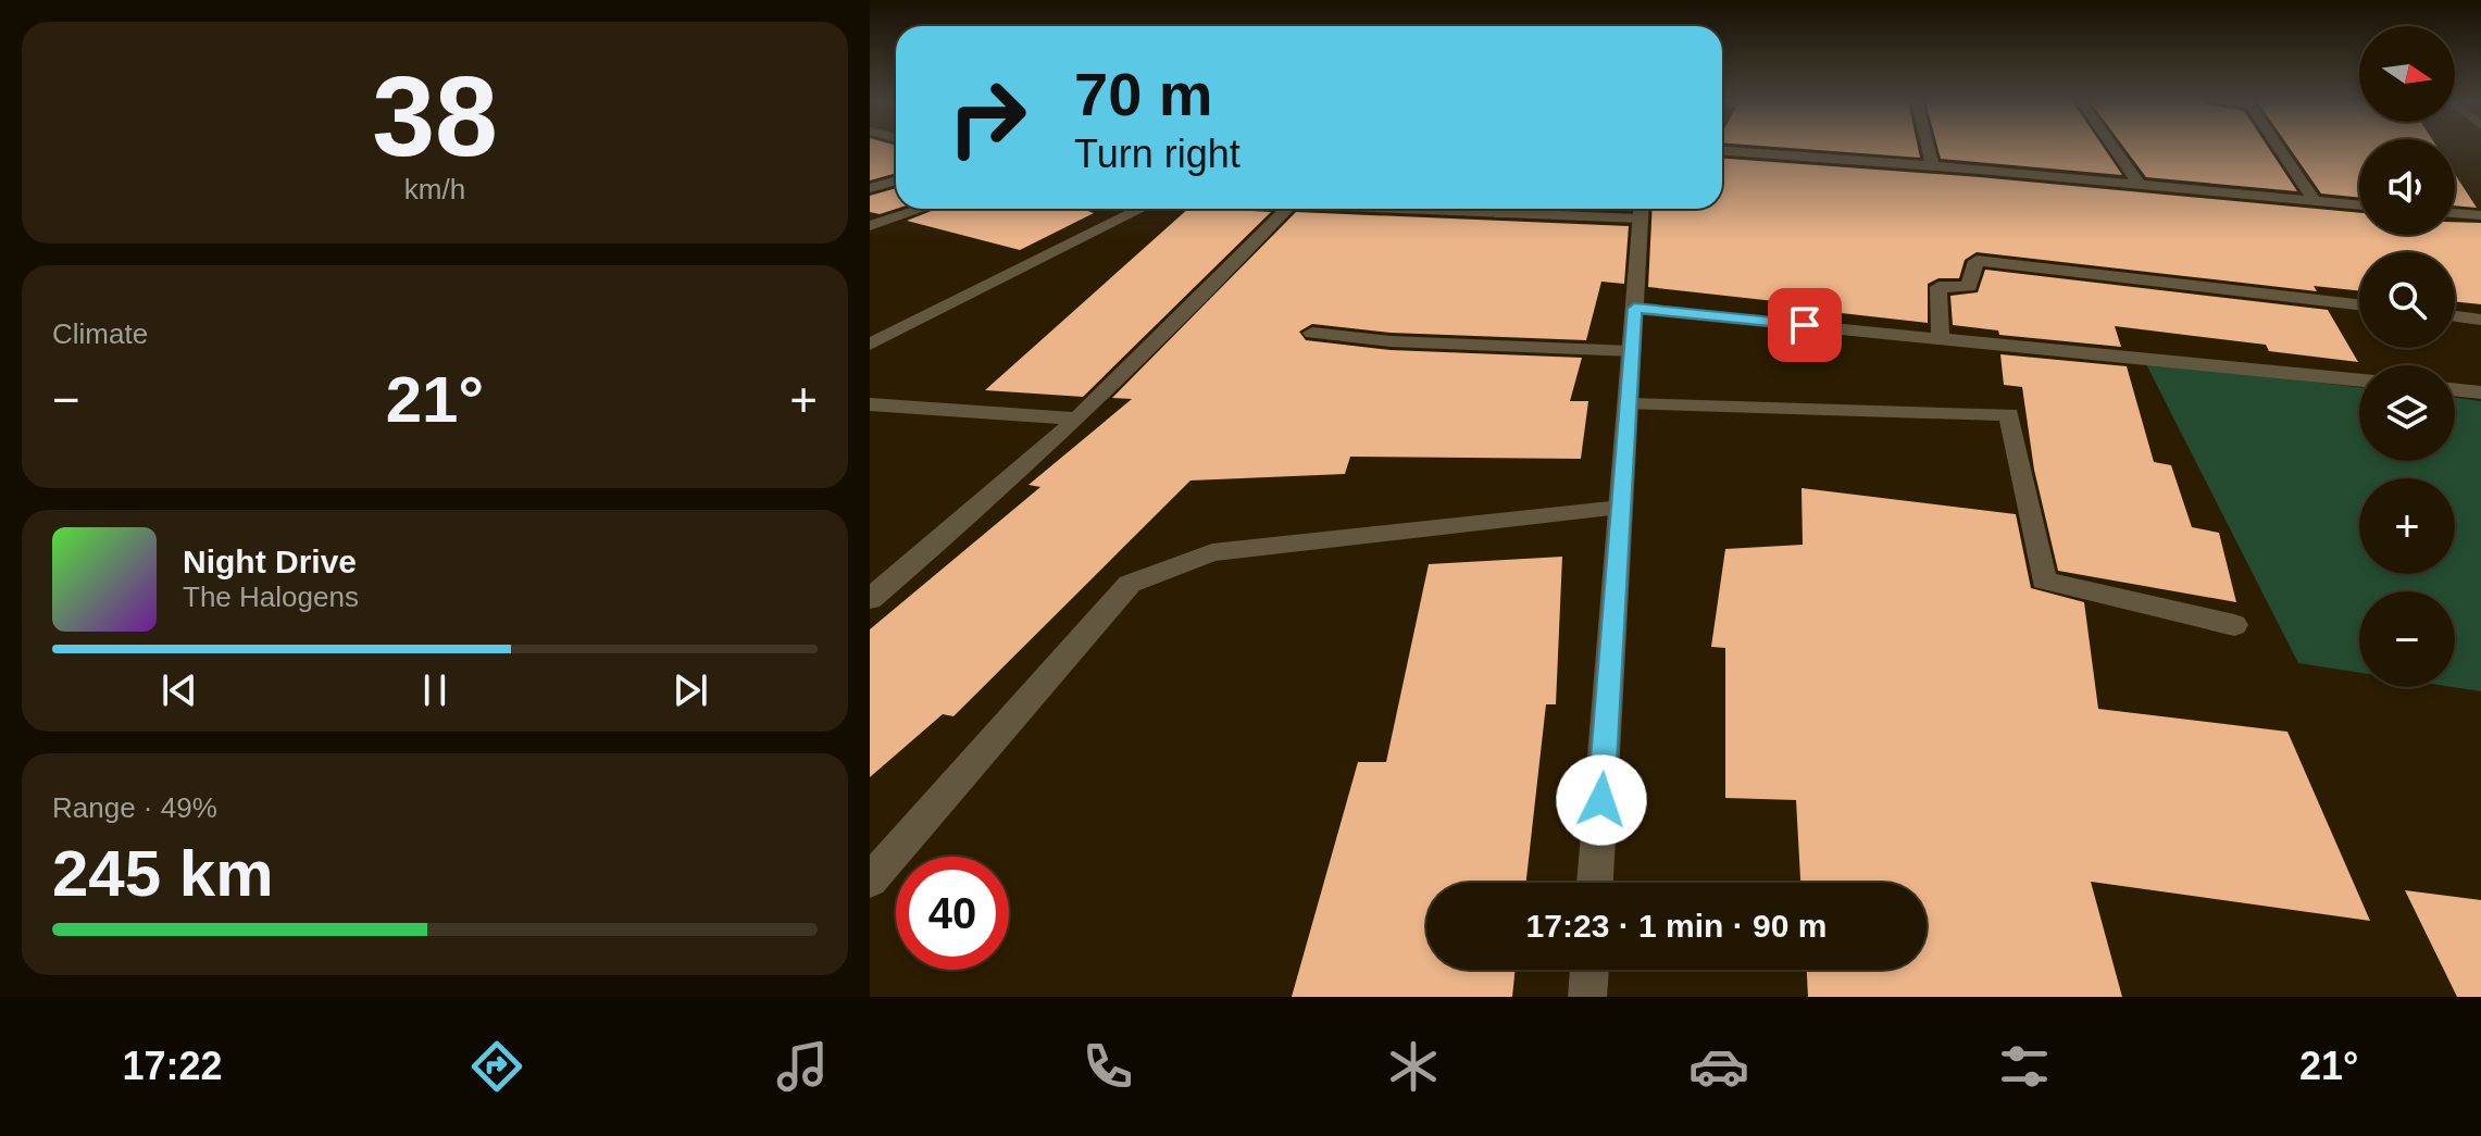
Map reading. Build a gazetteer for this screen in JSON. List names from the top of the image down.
{
  "north": "right",
  "page": {
    "tile": [
      ["38", "km/h"],
      "Climate",
      ["Range · 49%", "245 km"]
    ],
    "map_buttons": ["+", "−"],
    "turn": ["70 m", "Turn right"],
    "heat": ["−", "21°", "+"],
    "song": ["Night Drive", "The Halogens"],
    "limit": "40",
    "trip": "17:23 · 1 min · 90 m",
    "tabs": ["17:22", "21°"]
  }
}
